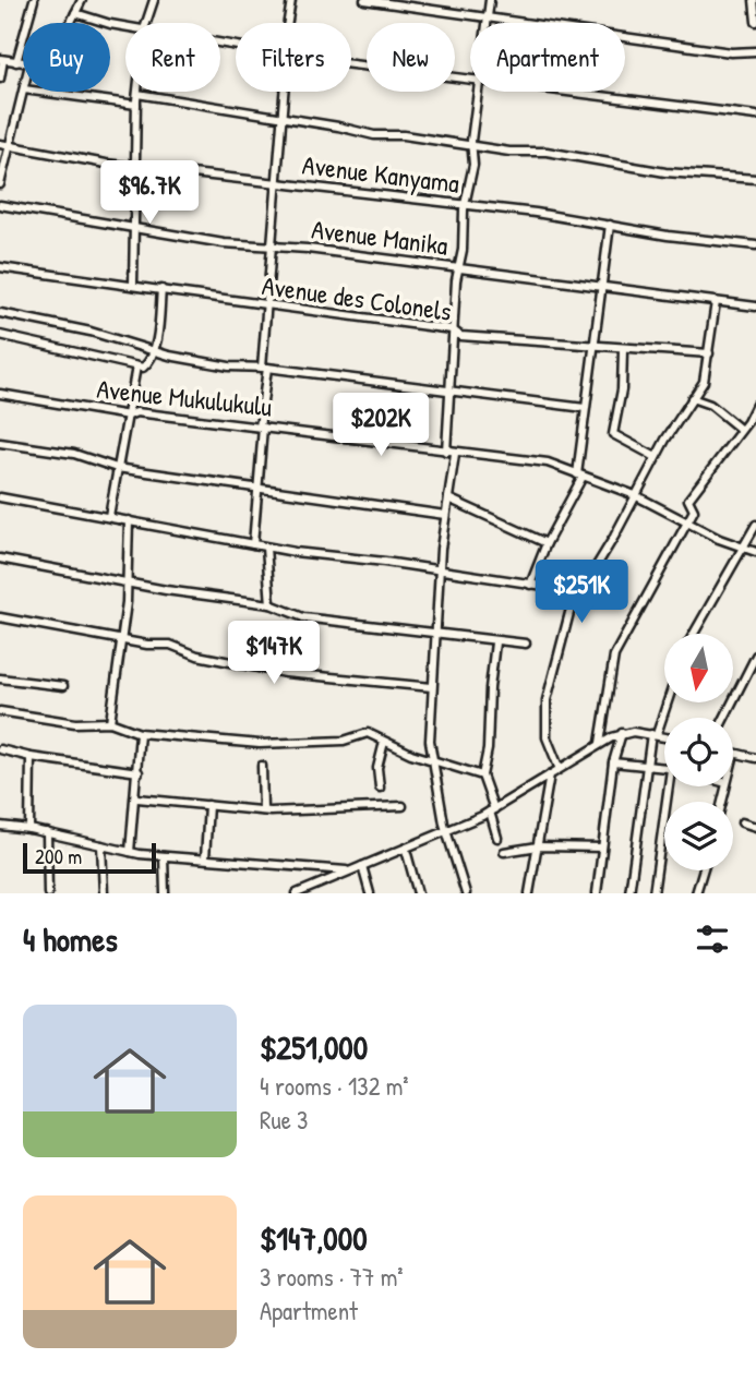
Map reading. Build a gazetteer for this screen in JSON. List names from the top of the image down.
{
  "streets": {
    "street": [
      "Avenue Kanyama",
      "Avenue Manika",
      "Avenue des Colonels",
      "Avenue Mukulukulu"
    ]
  },
  "scale_bar": "200 m",
  "north": "bottom",
  "page": {
    "chip": [
      "Buy",
      "Rent",
      "Filters",
      "New",
      "Apartment"
    ],
    "price": [
      "$96.7K",
      "$202K",
      "$251K",
      "$147K"
    ],
    "scale": "200 m",
    "heading": "4 homes",
    "list": [
      {
        "name": "$251,000",
        "note": "4 rooms · 132 m² · Rue 3"
      },
      {
        "name": "$147,000",
        "note": "3 rooms · 77 m² · Apartment"
      }
    ]
  }
}
